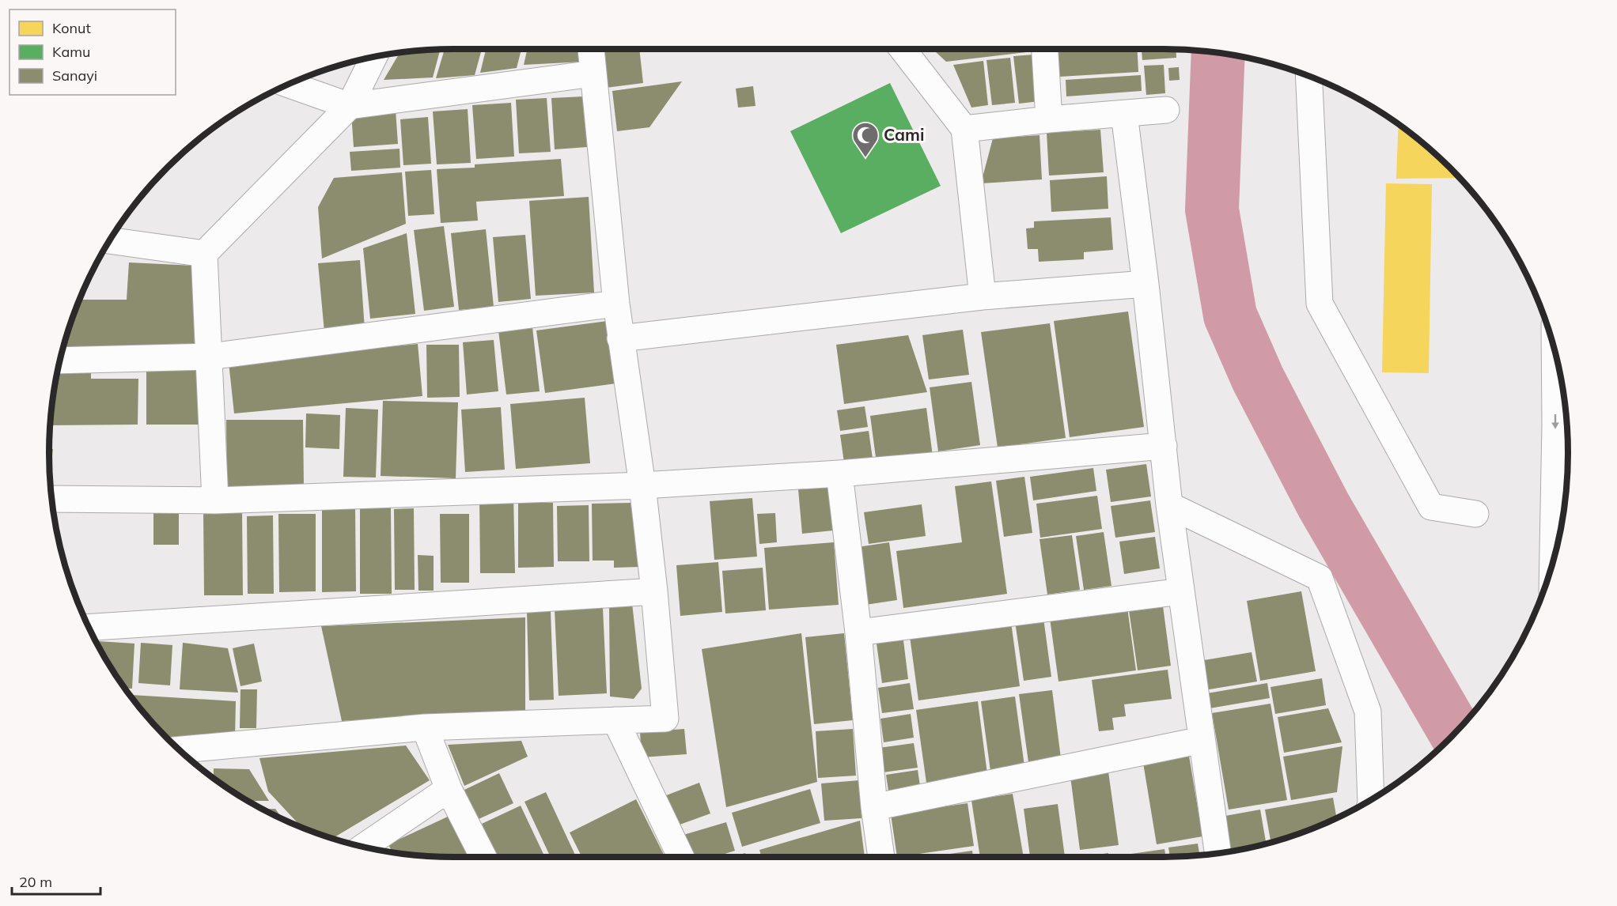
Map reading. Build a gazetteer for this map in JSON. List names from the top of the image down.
{
  "places": {
    "mosque": ["Cami"]
  },
  "legend": ["Konut", "Kamu", "Sanayi"],
  "scale_bar": "20 m"
}
